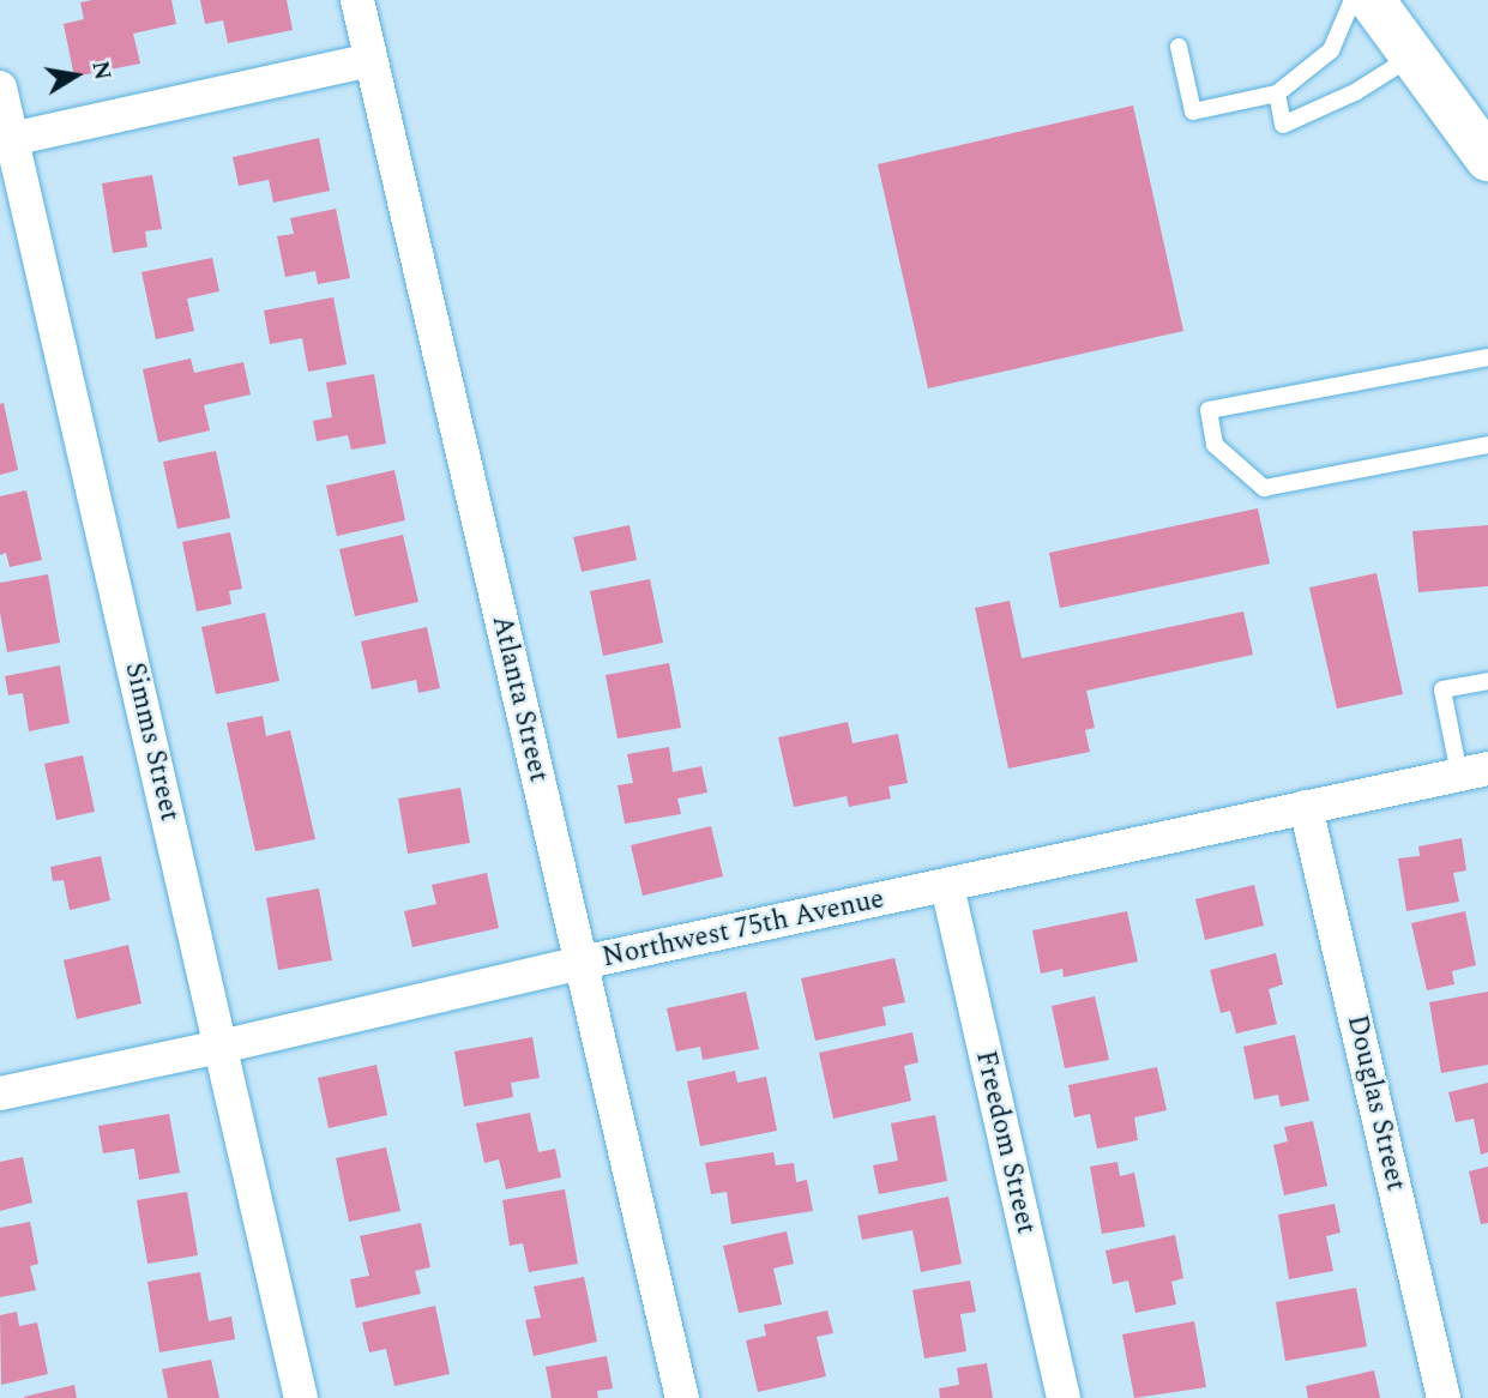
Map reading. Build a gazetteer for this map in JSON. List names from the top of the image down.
{
  "streets": {
    "street": [
      "Atlanta Street",
      "Simms Street",
      "Northwest 75th Avenue",
      "Douglas Street",
      "Freedom Street"
    ]
  },
  "crossings": [
    ["Atlanta Street", "Northwest 75th Avenue"],
    ["Simms Street", "Northwest 75th Avenue"],
    ["Northwest 75th Avenue", "Douglas Street"],
    ["Northwest 75th Avenue", "Freedom Street"]
  ],
  "north": "right"
}
